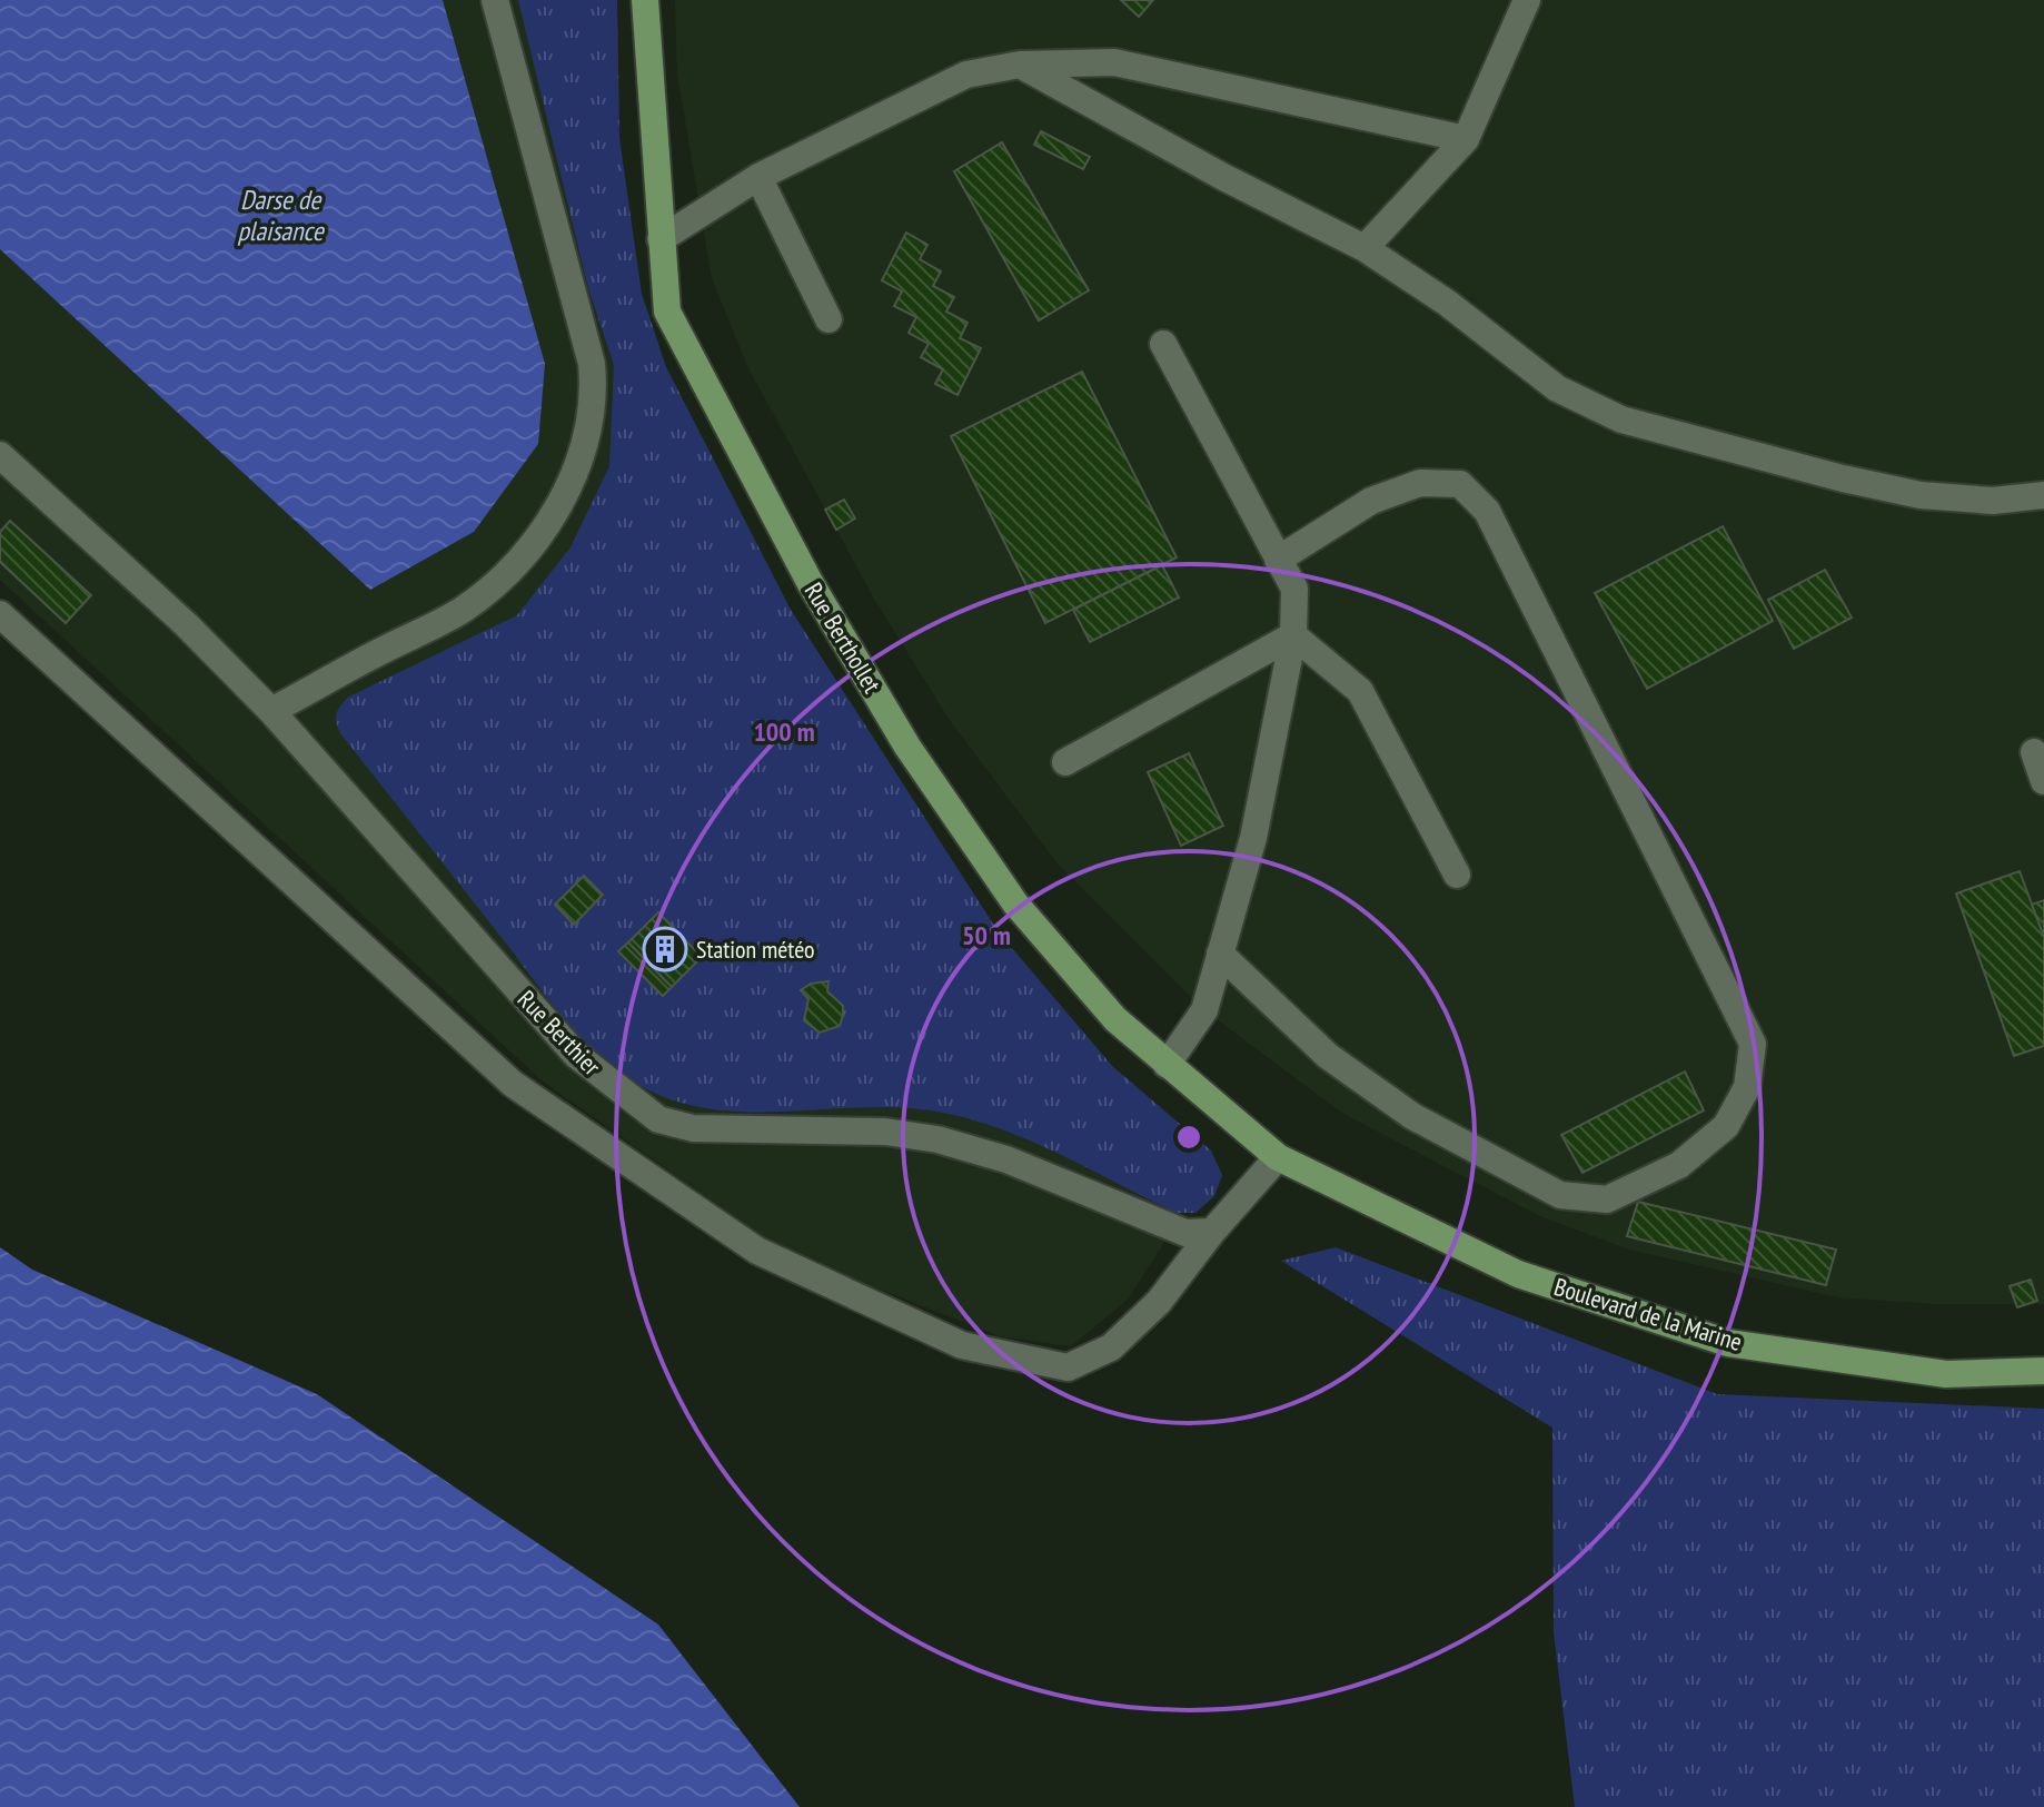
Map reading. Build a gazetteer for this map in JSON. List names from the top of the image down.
{
  "streets": {
    "main road": ["Rue Berthollet", "Boulevard de la Marine"],
    "lane": ["Rue Berthier"]
  },
  "crossings": [
    ["Rue Berthollet", "Boulevard de la Marine"]
  ],
  "water": ["Darse de plaisance"],
  "places": {
    "building": ["Station météo"]
  },
  "rings": ["100 m", "50 m"]
}
